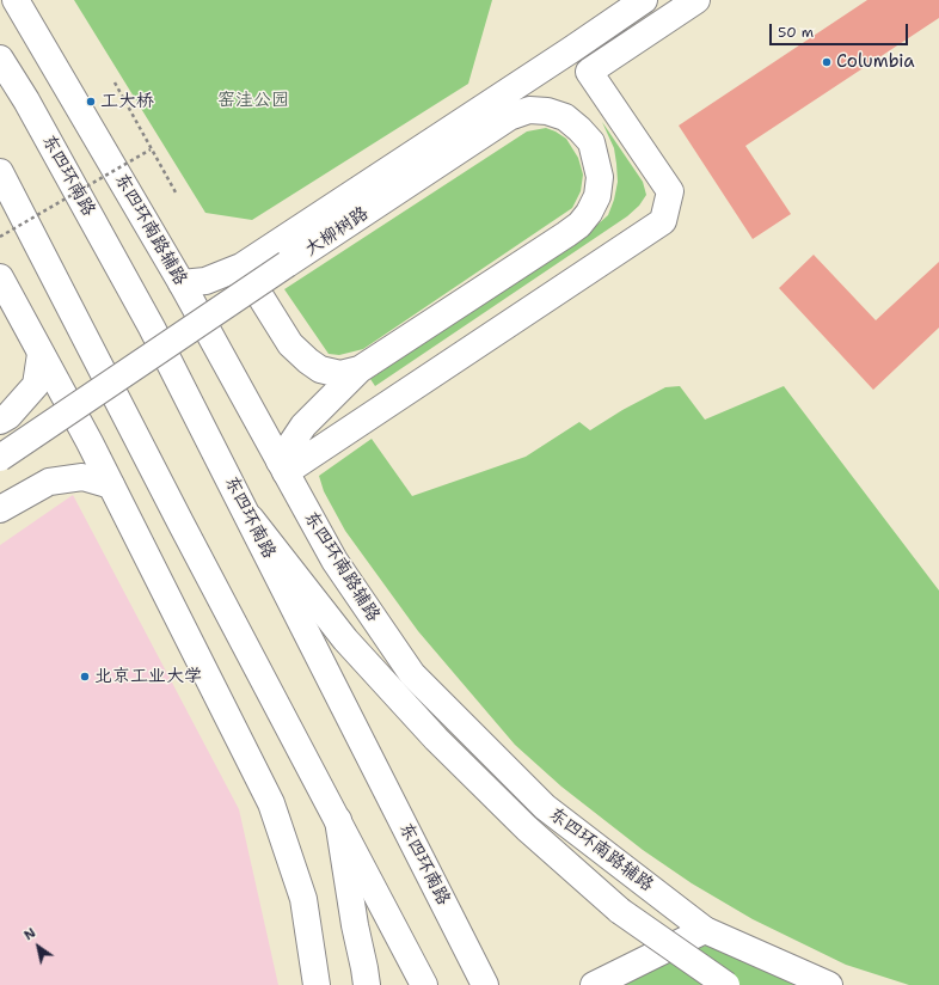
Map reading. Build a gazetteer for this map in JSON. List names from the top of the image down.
{
  "streets": {
    "main road": ["东四环南路", "东四环南路辅路", "大柳树路"]
  },
  "crossings": [
    ["东四环南路辅路", "大柳树路"]
  ],
  "parks": ["窑洼公园"],
  "places": ["Columbia", "工大桥", "北京工业大学"],
  "scale_bar": "50 m",
  "north": "top left"
}
